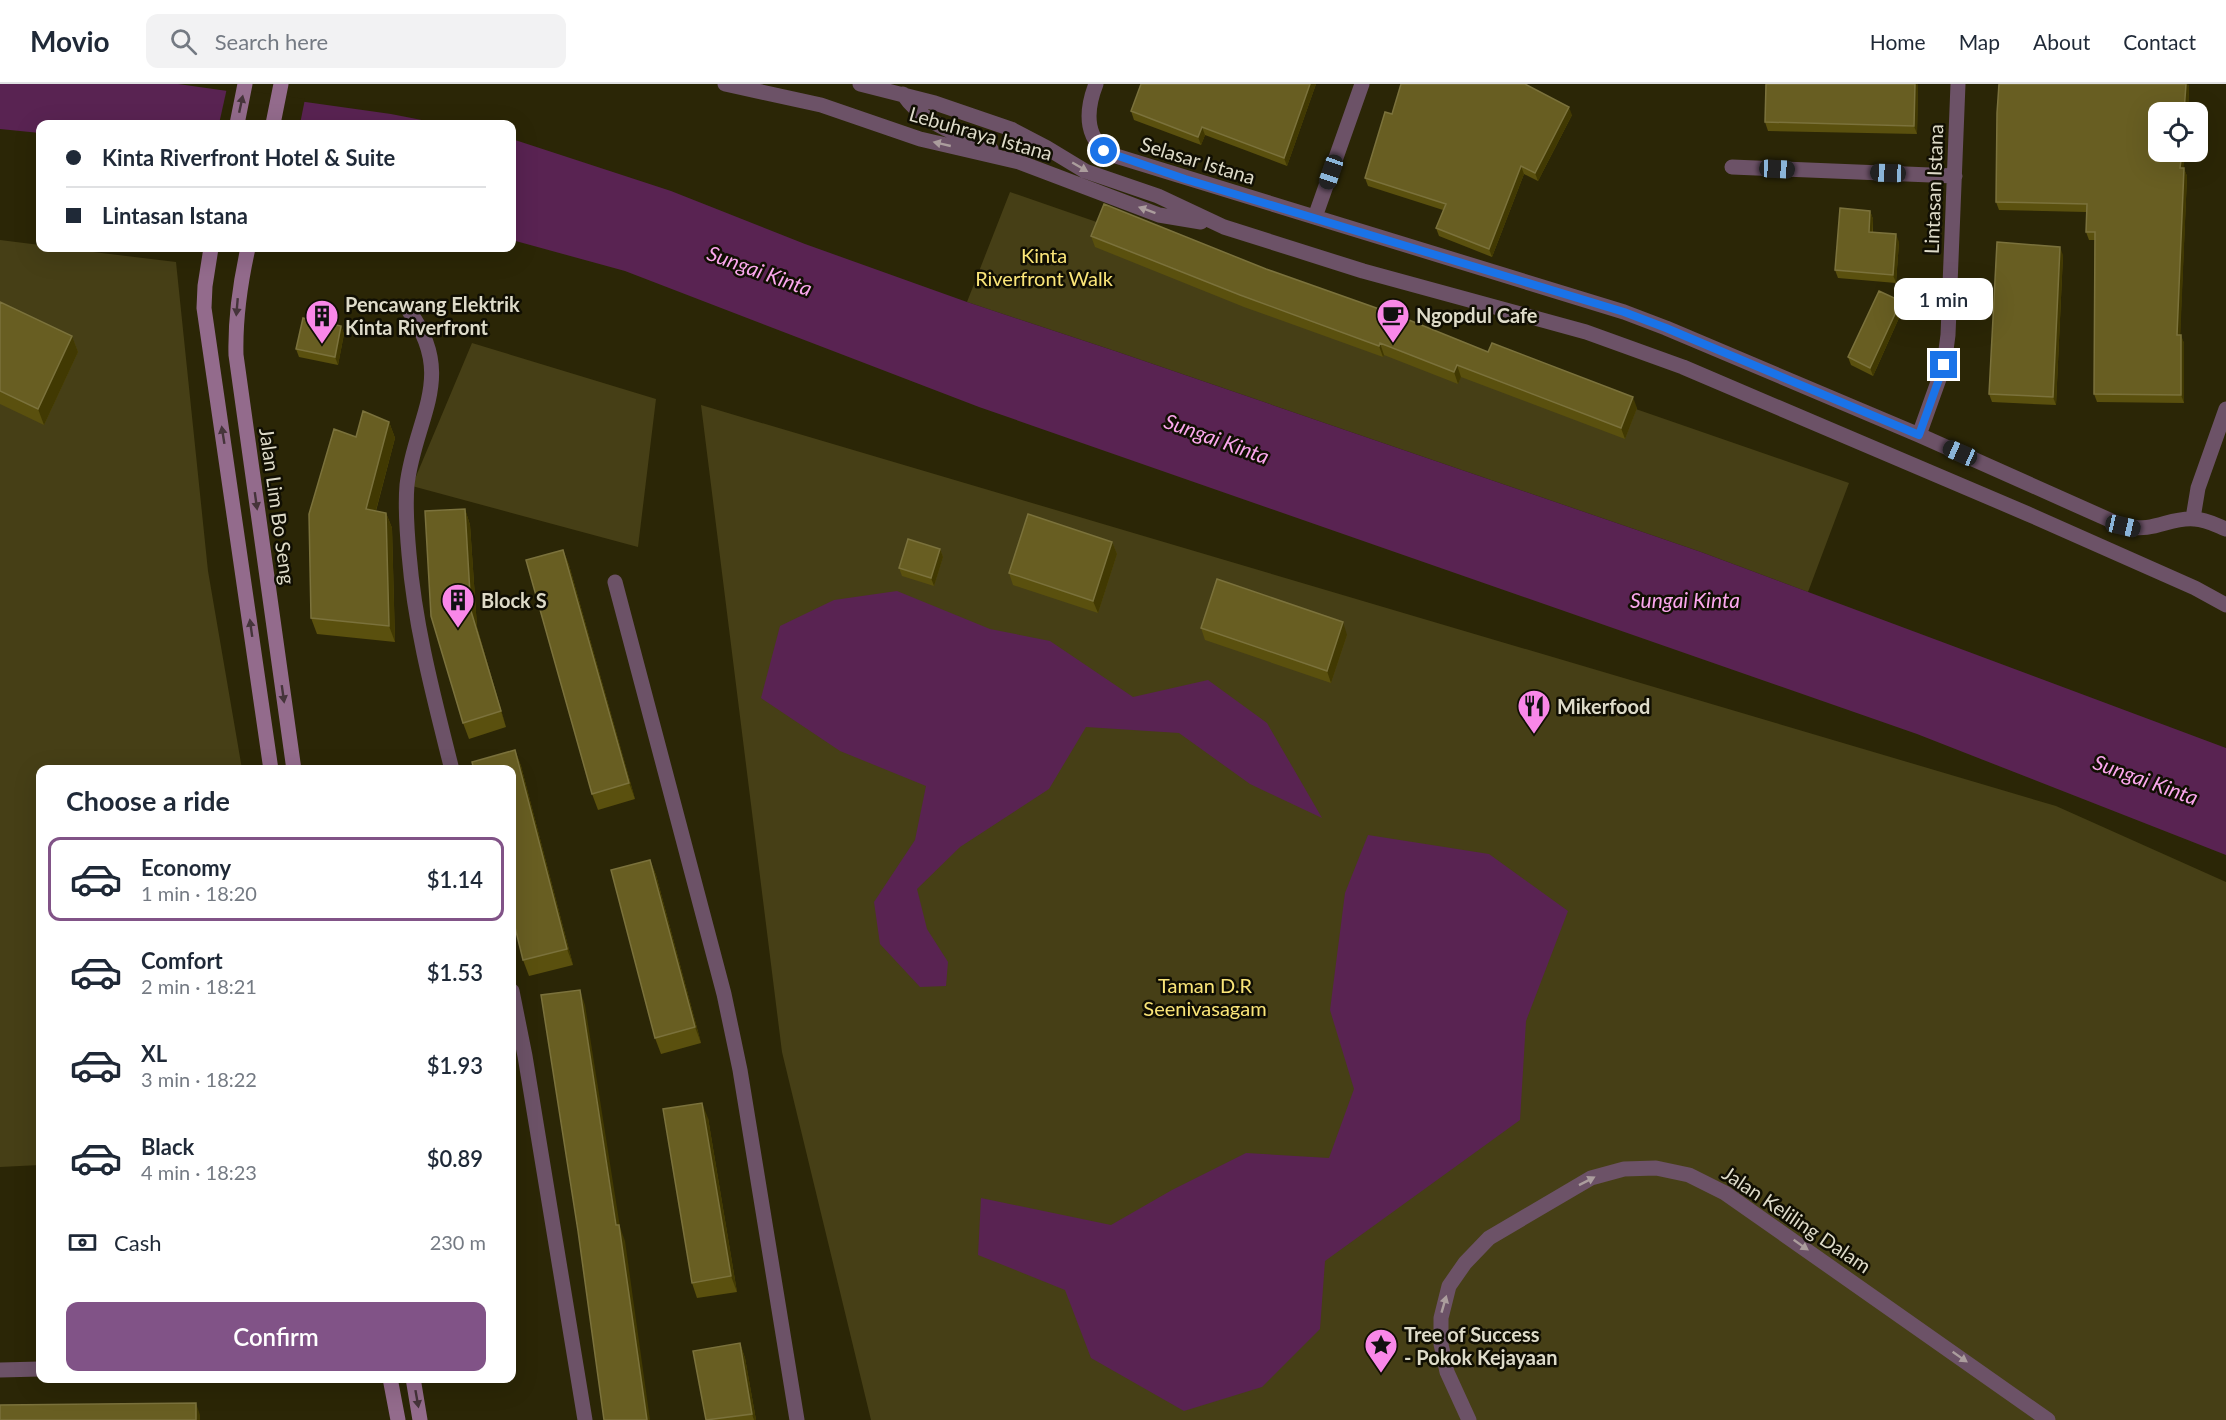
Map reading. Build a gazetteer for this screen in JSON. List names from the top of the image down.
{
  "streets": {
    "main road": ["Jalan Lim Bo Seng"],
    "street": [
      "Lebuhraya Istana",
      "Selasar Istana",
      "Lintasan Istana",
      "Jalan Keliling Dalam"
    ]
  },
  "crossings": [
    ["Selasar Istana", "Lintasan Istana"]
  ],
  "water": ["Sungai Kinta"],
  "parks": ["Kinta Riverfront Walk", "Taman D.R Seenivasagam"],
  "places": {
    "cafe": ["Ngopdul Cafe"],
    "building": ["Pencawang Elektrik Kinta Riverfront", "Block S"],
    "restaurant": ["Mikerfood"],
    "place": ["Tree of Success - Pokok Kejayaan"]
  },
  "page": {
    "header": "Movio",
    "search": "Search here",
    "nav": [
      "Home",
      "Map",
      "About",
      "Contact"
    ],
    "banner": ["Kinta Riverfront Hotel & Suite", "Lintasan Istana"],
    "bubble": "1 min",
    "heading": "Choose a ride",
    "list": [
      {
        "name": "Economy",
        "note": "1 min · 18:20",
        "value": "$1.14"
      },
      {
        "name": "Comfort",
        "note": "2 min · 18:21",
        "value": "$1.53"
      },
      {
        "name": "XL",
        "note": "3 min · 18:22",
        "value": "$1.93"
      },
      {
        "name": "Black",
        "note": "4 min · 18:23",
        "value": "$0.89"
      }
    ],
    "pay": ["Cash", "230 m"],
    "buttons": "Confirm"
  }
}
